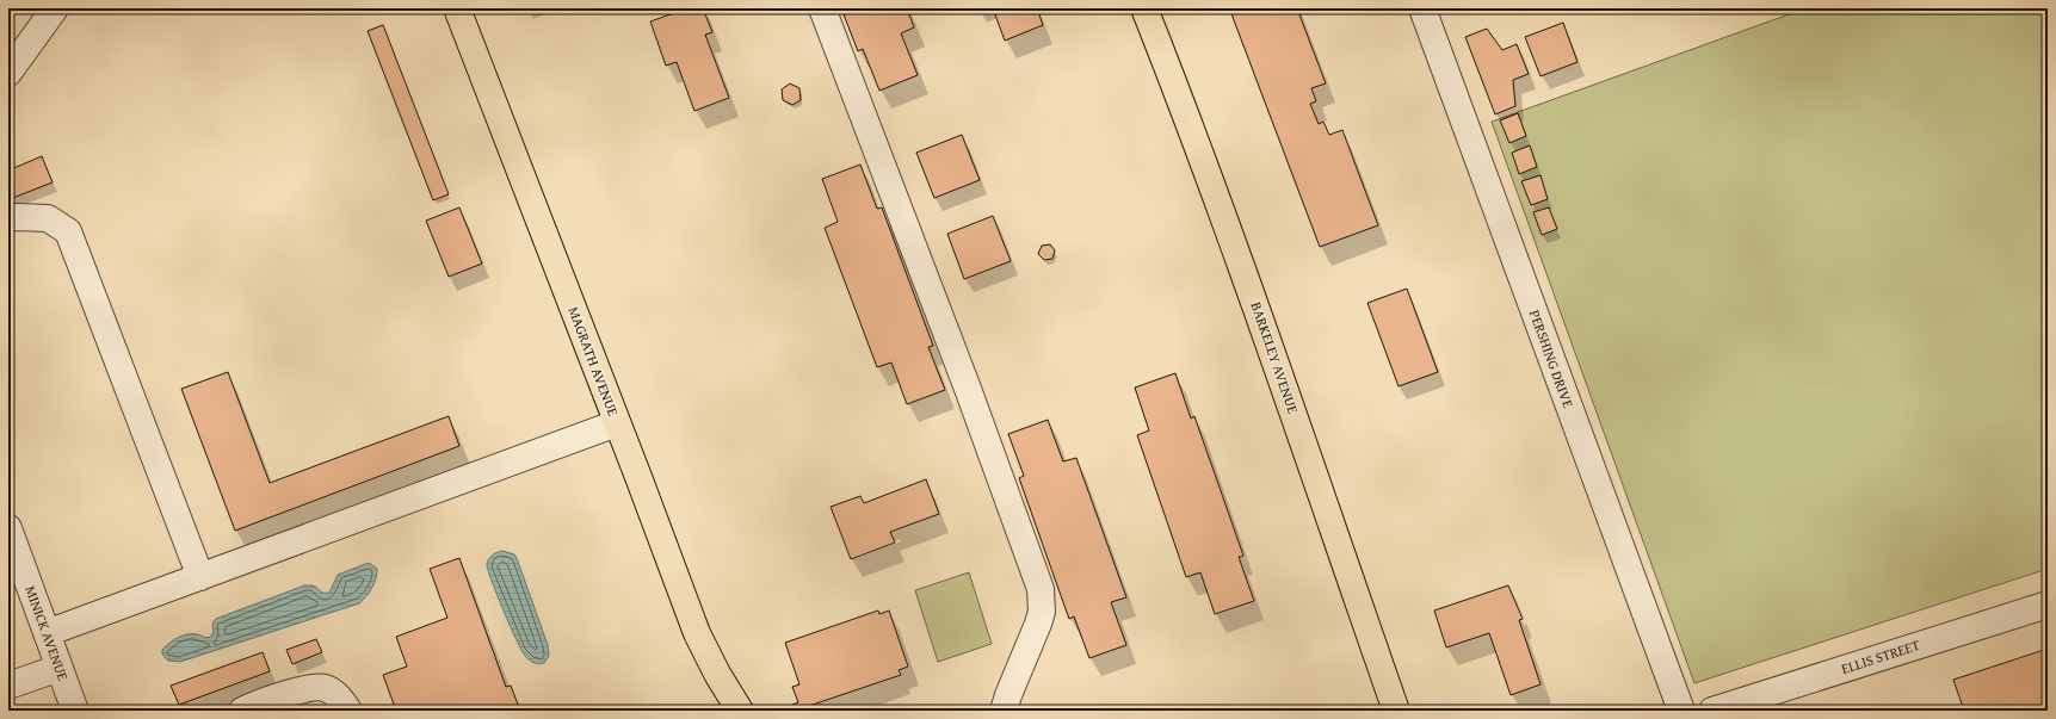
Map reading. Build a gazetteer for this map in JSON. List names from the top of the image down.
{
  "streets": {
    "main road": ["BARKELEY AVENUE", "MAGRATH AVENUE"],
    "street": ["PERSHING DRIVE", "MINICK AVENUE", "ELLIS STREET"]
  }
}
